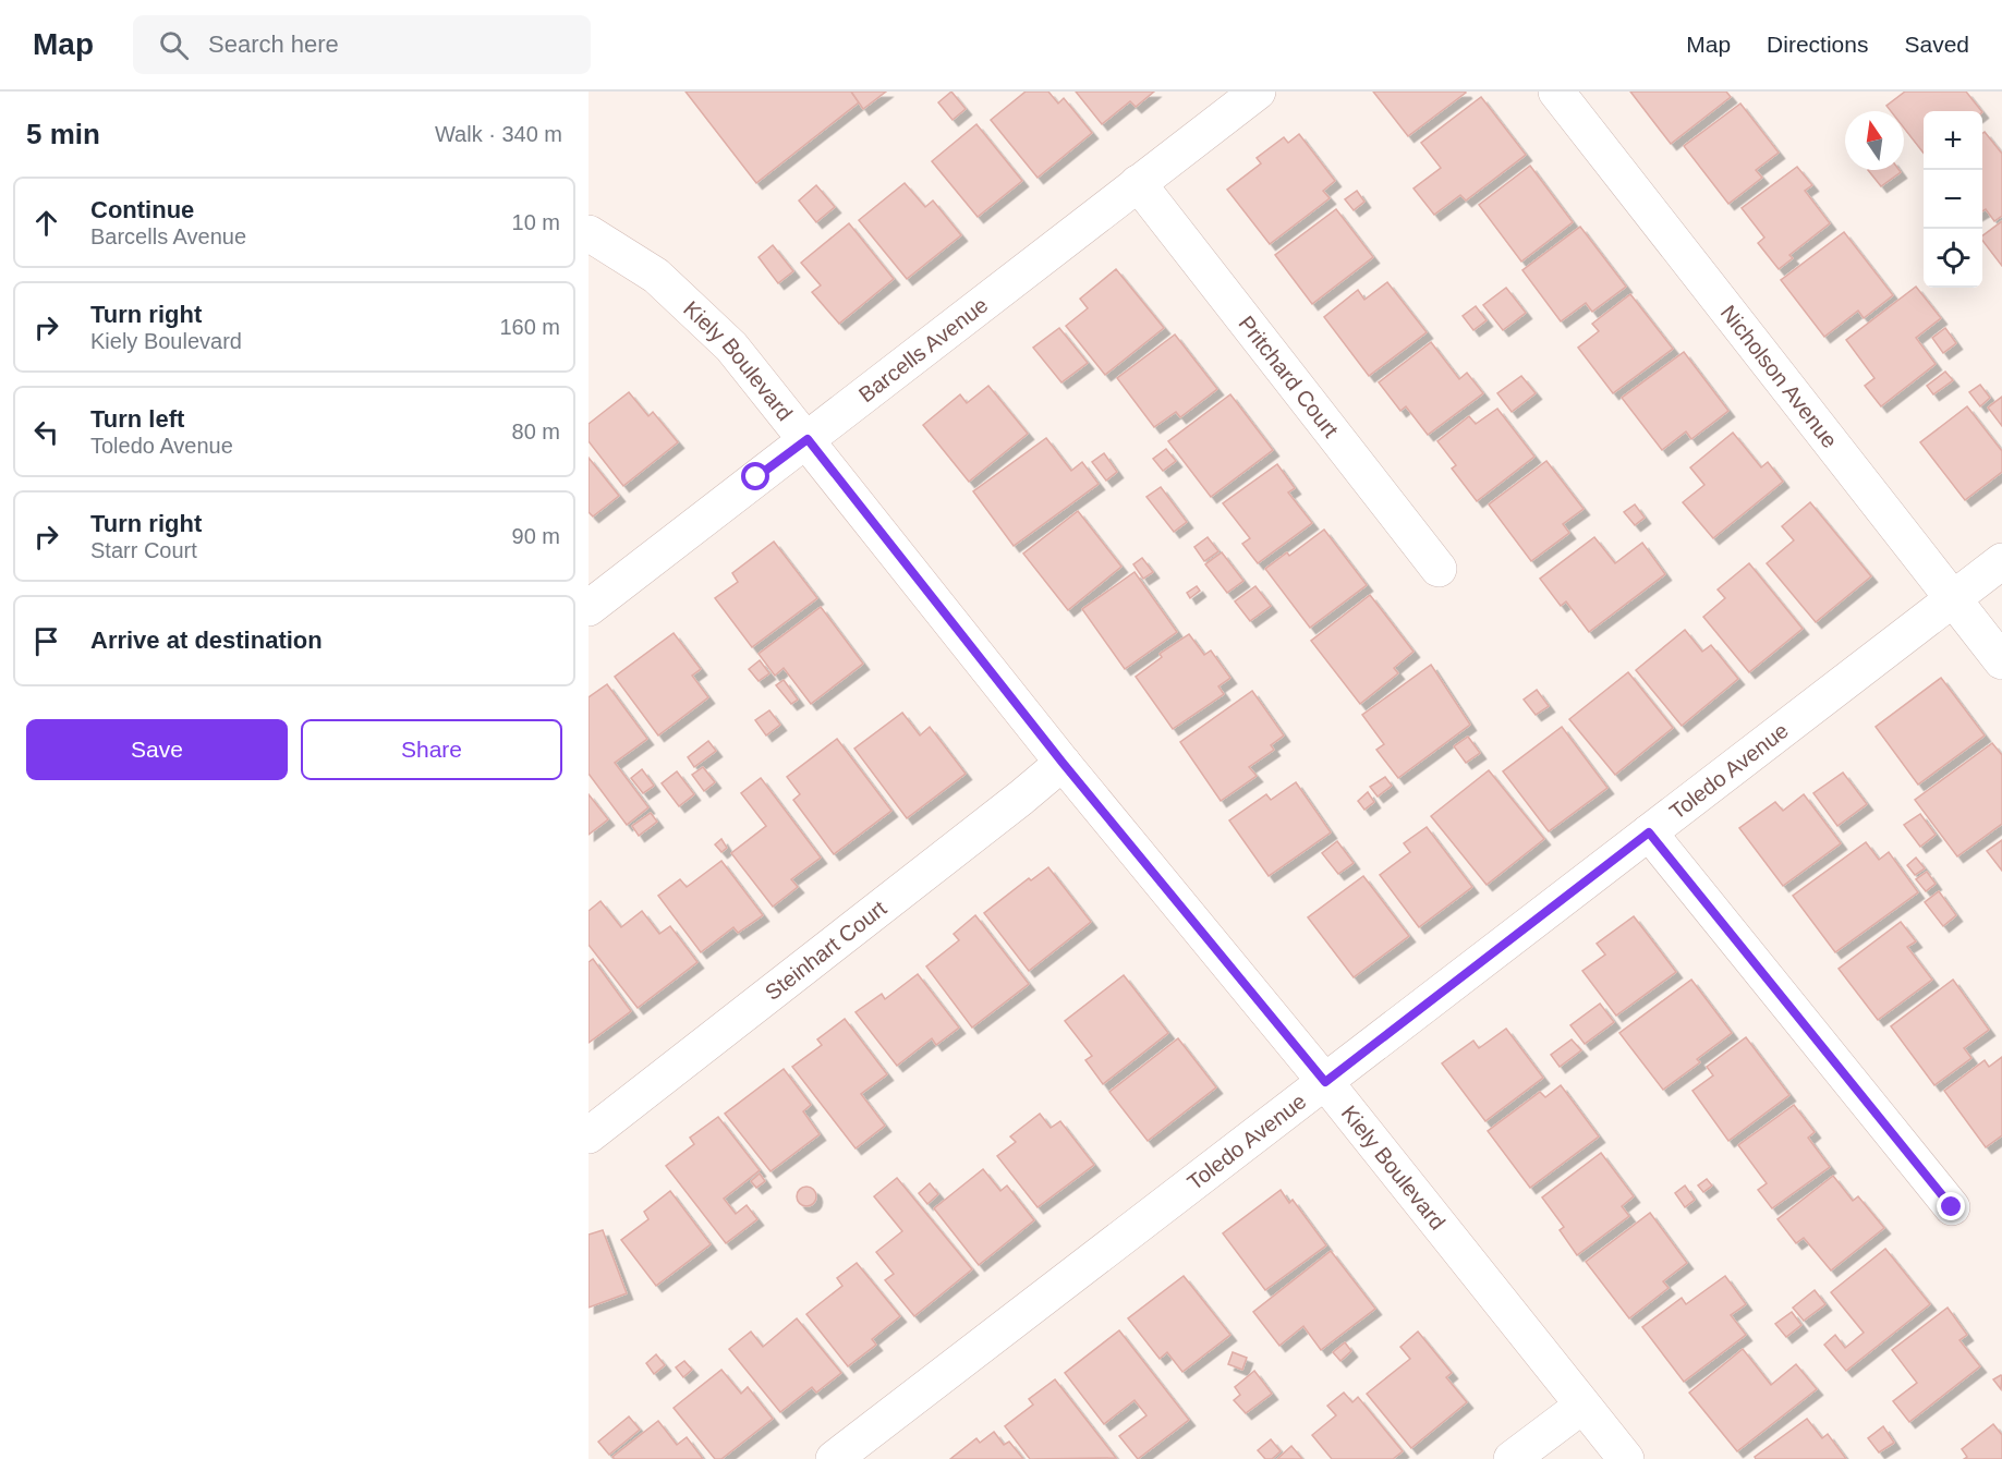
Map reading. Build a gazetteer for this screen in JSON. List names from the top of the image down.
{
  "streets": {
    "street": [
      "Barcells Avenue",
      "Kiely Boulevard",
      "Pritchard Court",
      "Nicholson Avenue",
      "Toledo Avenue",
      "Steinhart Court"
    ]
  },
  "crossings": [
    ["Barcells Avenue", "Kiely Boulevard"],
    ["Barcells Avenue", "Pritchard Court"],
    ["Kiely Boulevard", "Toledo Avenue"],
    ["Kiely Boulevard", "Steinhart Court"],
    ["Nicholson Avenue", "Toledo Avenue"]
  ],
  "north": "top",
  "page": {
    "header": "Map",
    "search": "Search here",
    "nav": ["Map", "Directions", "Saved"],
    "heading": ["5 min", "Walk · 340 m"],
    "map_buttons": ["+", "−"],
    "list": [
      ["Continue", "Barcells Avenue", "10 m"],
      ["Turn right", "Kiely Boulevard", "160 m"],
      ["Turn left", "Toledo Avenue", "80 m"],
      ["Turn right", "Starr Court", "90 m"],
      "Arrive at destination"
    ],
    "buttons": ["Save", "Share"]
  }
}
